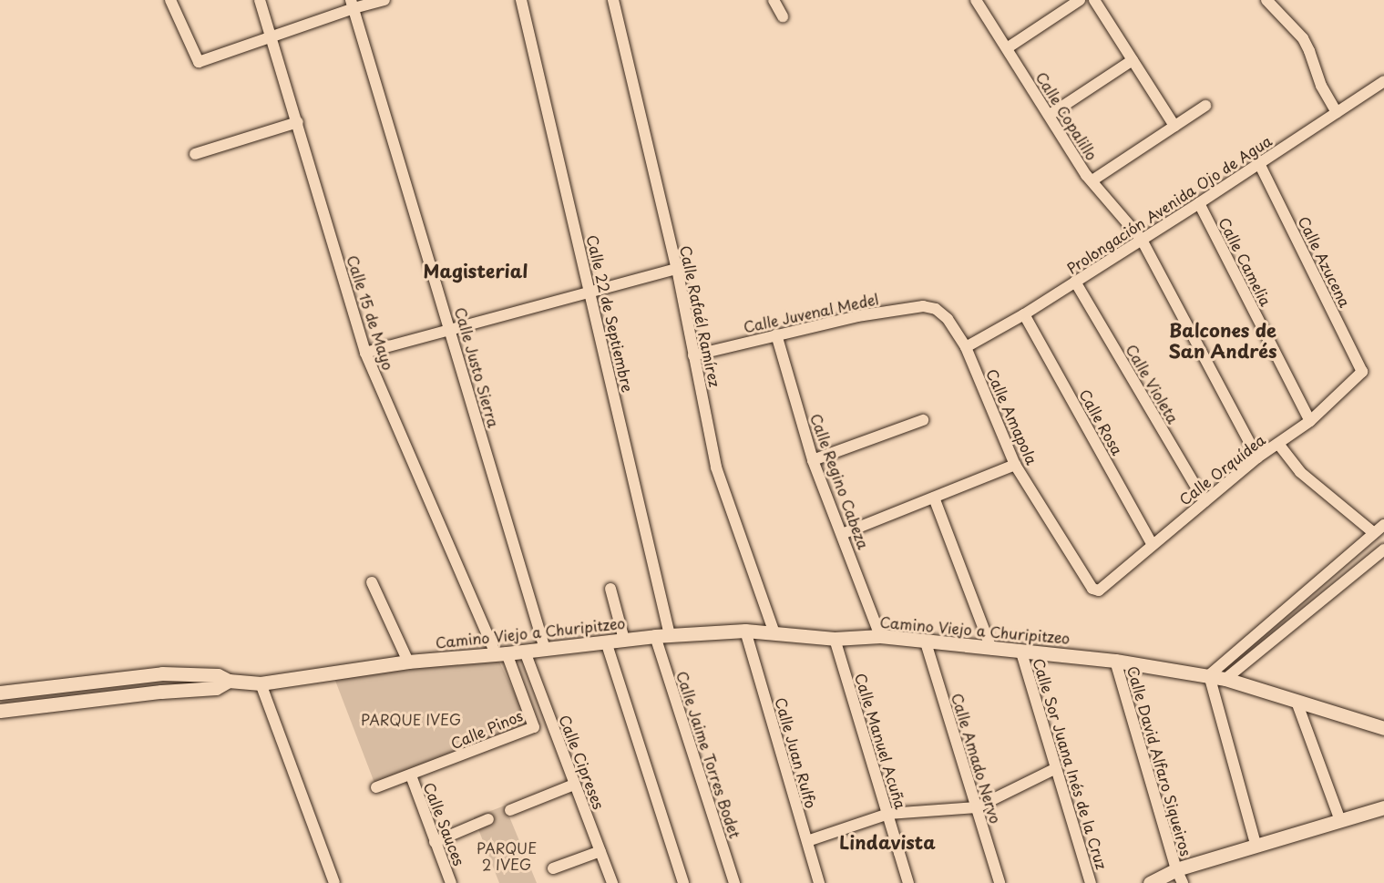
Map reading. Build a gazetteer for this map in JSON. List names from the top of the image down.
{
  "streets": {
    "street": [
      "Calle Copalillo",
      "Prolongación Avenida Ojo de Agua",
      "Calle Camelia",
      "Calle Azucena",
      "Calle 15 de Mayo",
      "Calle Juvenal Medel",
      "Calle 22 de Septiembre",
      "Calle Rafaél Ramírez",
      "Calle Justo Sierra",
      "Calle Violeta",
      "Calle Amapola",
      "Calle Rosa",
      "Calle Orquídea",
      "Calle Regino Cabeza",
      "Camino Viejo a Churipitzeo",
      "Calle Pinos",
      "Calle Manuel Acuña",
      "Calle Juan Rulfo",
      "Calle Jaime Torres Bodet",
      "Calle Amado Nervo",
      "Calle David Alfaro Siqueiros",
      "Calle Cipreses",
      "Calle Sor Juana Inés de la Cruz",
      "Calle Sauces"
    ]
  },
  "crossings": [
    ["Calle Copalillo", "Prolongación Avenida Ojo de Agua"],
    ["Calle Copalillo", "Calle Orquídea"],
    ["Prolongación Avenida Ojo de Agua", "Calle Camelia"],
    ["Prolongación Avenida Ojo de Agua", "Calle Azucena"],
    ["Prolongación Avenida Ojo de Agua", "Calle Violeta"],
    ["Prolongación Avenida Ojo de Agua", "Calle Amapola"],
    ["Prolongación Avenida Ojo de Agua", "Calle Rosa"],
    ["Calle Camelia", "Calle Orquídea"],
    ["Calle Azucena", "Calle Orquídea"],
    ["Calle 15 de Mayo", "Camino Viejo a Churipitzeo"],
    ["Calle 15 de Mayo", "Calle Pinos"],
    ["Calle Juvenal Medel", "Calle Rafaél Ramírez"],
    ["Calle Juvenal Medel", "Calle Amapola"],
    ["Calle Juvenal Medel", "Calle Regino Cabeza"],
    ["Calle 22 de Septiembre", "Camino Viejo a Churipitzeo"],
    ["Calle Rafaél Ramírez", "Camino Viejo a Churipitzeo"],
    ["Calle Justo Sierra", "Camino Viejo a Churipitzeo"],
    ["Calle Violeta", "Calle Orquídea"],
    ["Calle Amapola", "Calle Orquídea"],
    ["Calle Rosa", "Calle Orquídea"],
    ["Calle Regino Cabeza", "Camino Viejo a Churipitzeo"],
    ["Camino Viejo a Churipitzeo", "Calle Pinos"],
    ["Camino Viejo a Churipitzeo", "Calle Manuel Acuña"],
    ["Camino Viejo a Churipitzeo", "Calle Juan Rulfo"],
    ["Camino Viejo a Churipitzeo", "Calle Jaime Torres Bodet"],
    ["Camino Viejo a Churipitzeo", "Calle Amado Nervo"],
    ["Camino Viejo a Churipitzeo", "Calle David Alfaro Siqueiros"],
    ["Camino Viejo a Churipitzeo", "Calle Cipreses"],
    ["Camino Viejo a Churipitzeo", "Calle Sor Juana Inés de la Cruz"],
    ["Calle Pinos", "Calle Sauces"]
  ],
  "districts": ["Magisterial", "Balcones de San Andrés", "Lindavista"],
  "parks": ["PARQUE IVEG", "PARQUE 2 IVEG"]
}
